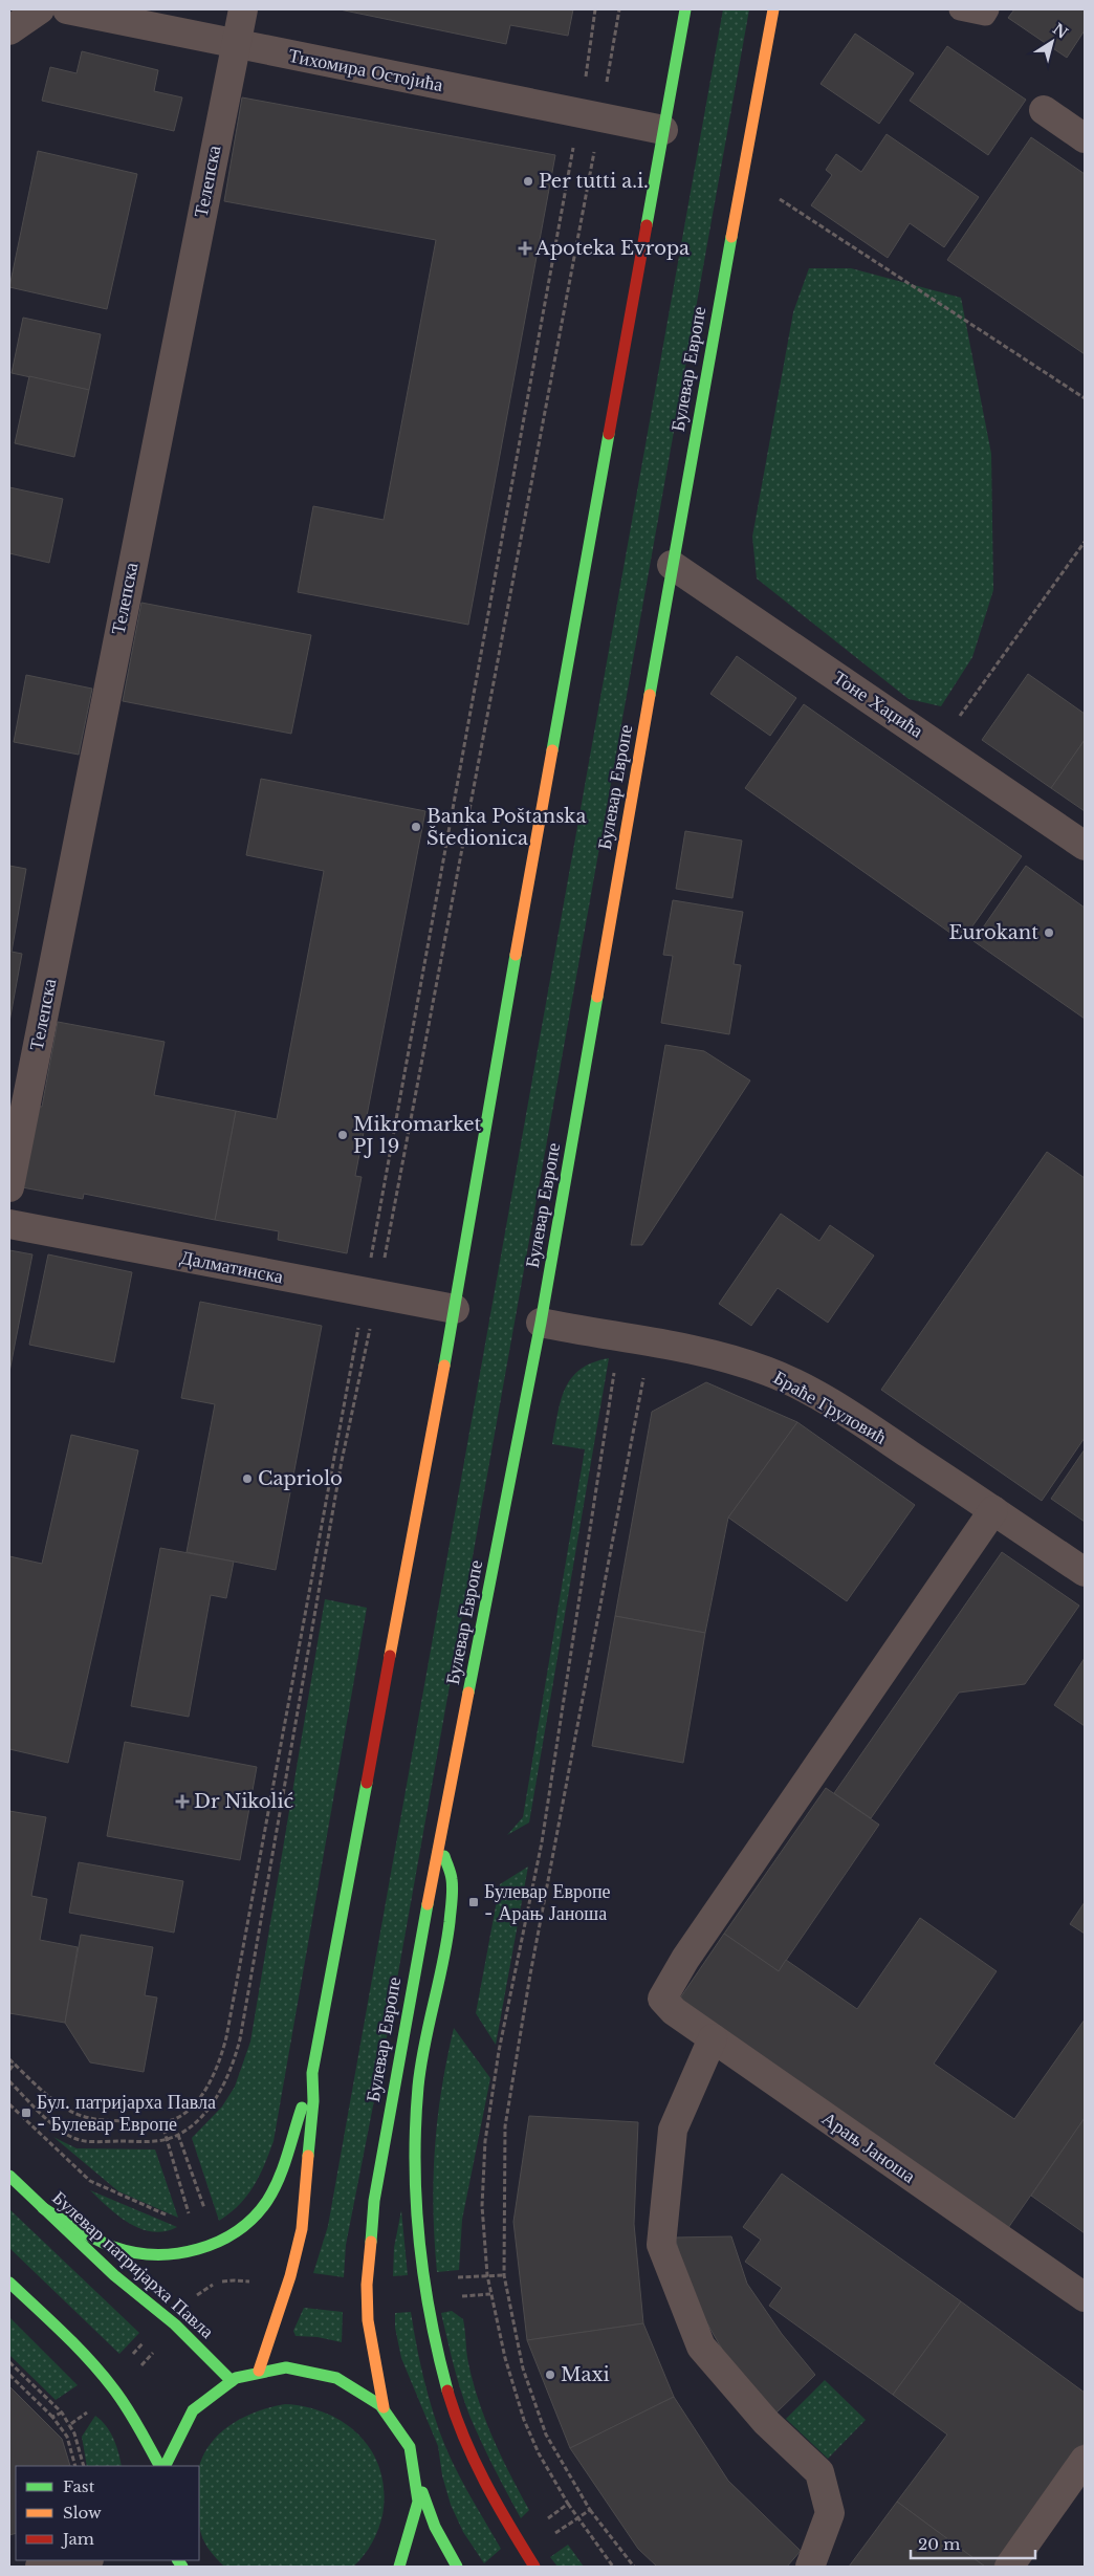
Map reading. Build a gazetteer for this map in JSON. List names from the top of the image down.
{
  "streets": {
    "main road": ["Булевар Европе", "Булевар патријарха Павла"],
    "street": [
      "Тихомира Остојића",
      "Телепска",
      "Тоне Хаџића",
      "Далматинска",
      "Браће Груловић",
      "Арањ Јаноша"
    ]
  },
  "crossings": [
    ["Тихомира Остојића", "Телепска"],
    ["Булевар Европе", "Тоне Хаџића"],
    ["Булевар Европе", "Браће Груловић"],
    ["Браће Груловић", "Арањ Јаноша"]
  ],
  "places": {
    "other": [
      "Per tutti a.i.",
      "Banka Poštanska Štedionica",
      "Eurokant",
      "Mikromarket PJ 19",
      "Capriolo",
      "Maxi"
    ],
    "health": ["Apoteka Evropa", "Dr Nikolić"],
    "transit": ["Булевар Европе - Арањ Јаноша", "Бул. патријарха Павла - Булевар Европе"]
  },
  "legend": ["Fast", "Slow", "Jam"],
  "scale_bar": "20 m",
  "north": "top right"
}
